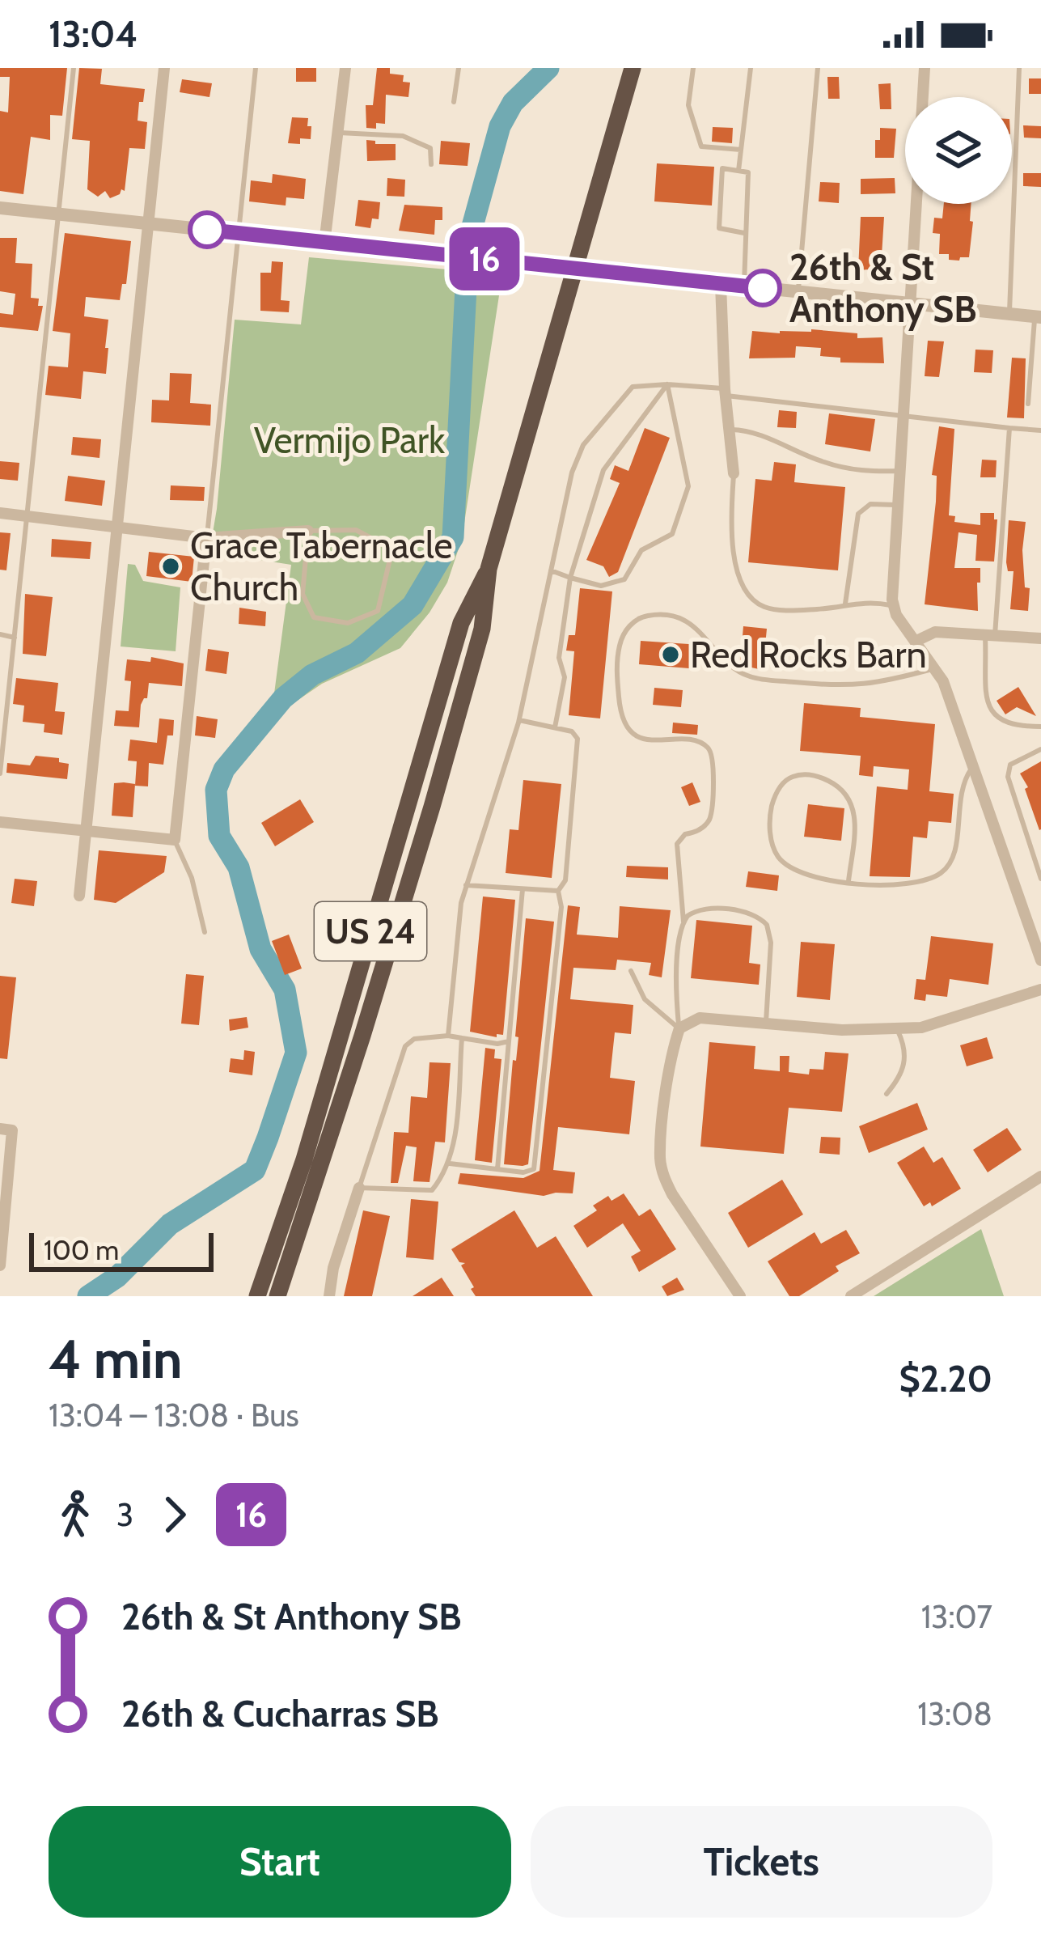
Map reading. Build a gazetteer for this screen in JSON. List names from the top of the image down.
{
  "streets": {
    "highway": ["US 24"]
  },
  "parks": ["Vermijo Park"],
  "places": ["26th & St Anthony SB", "Grace Tabernacle Church", "Red Rocks Barn"],
  "lines": ["bus line 16"],
  "scale_bar": "100 m",
  "page": {
    "status": "13:04",
    "on_map": "16",
    "scale": "100 m",
    "heading": ["4 min", "13:04 – 13:08 · Bus", "$2.20"],
    "legs": ["3", "16"],
    "list": [
      {
        "name": "26th & St Anthony SB",
        "value": "13:07"
      },
      {
        "name": "26th & Cucharras SB",
        "value": "13:08"
      }
    ],
    "buttons": ["Start", "Tickets"]
  }
}
